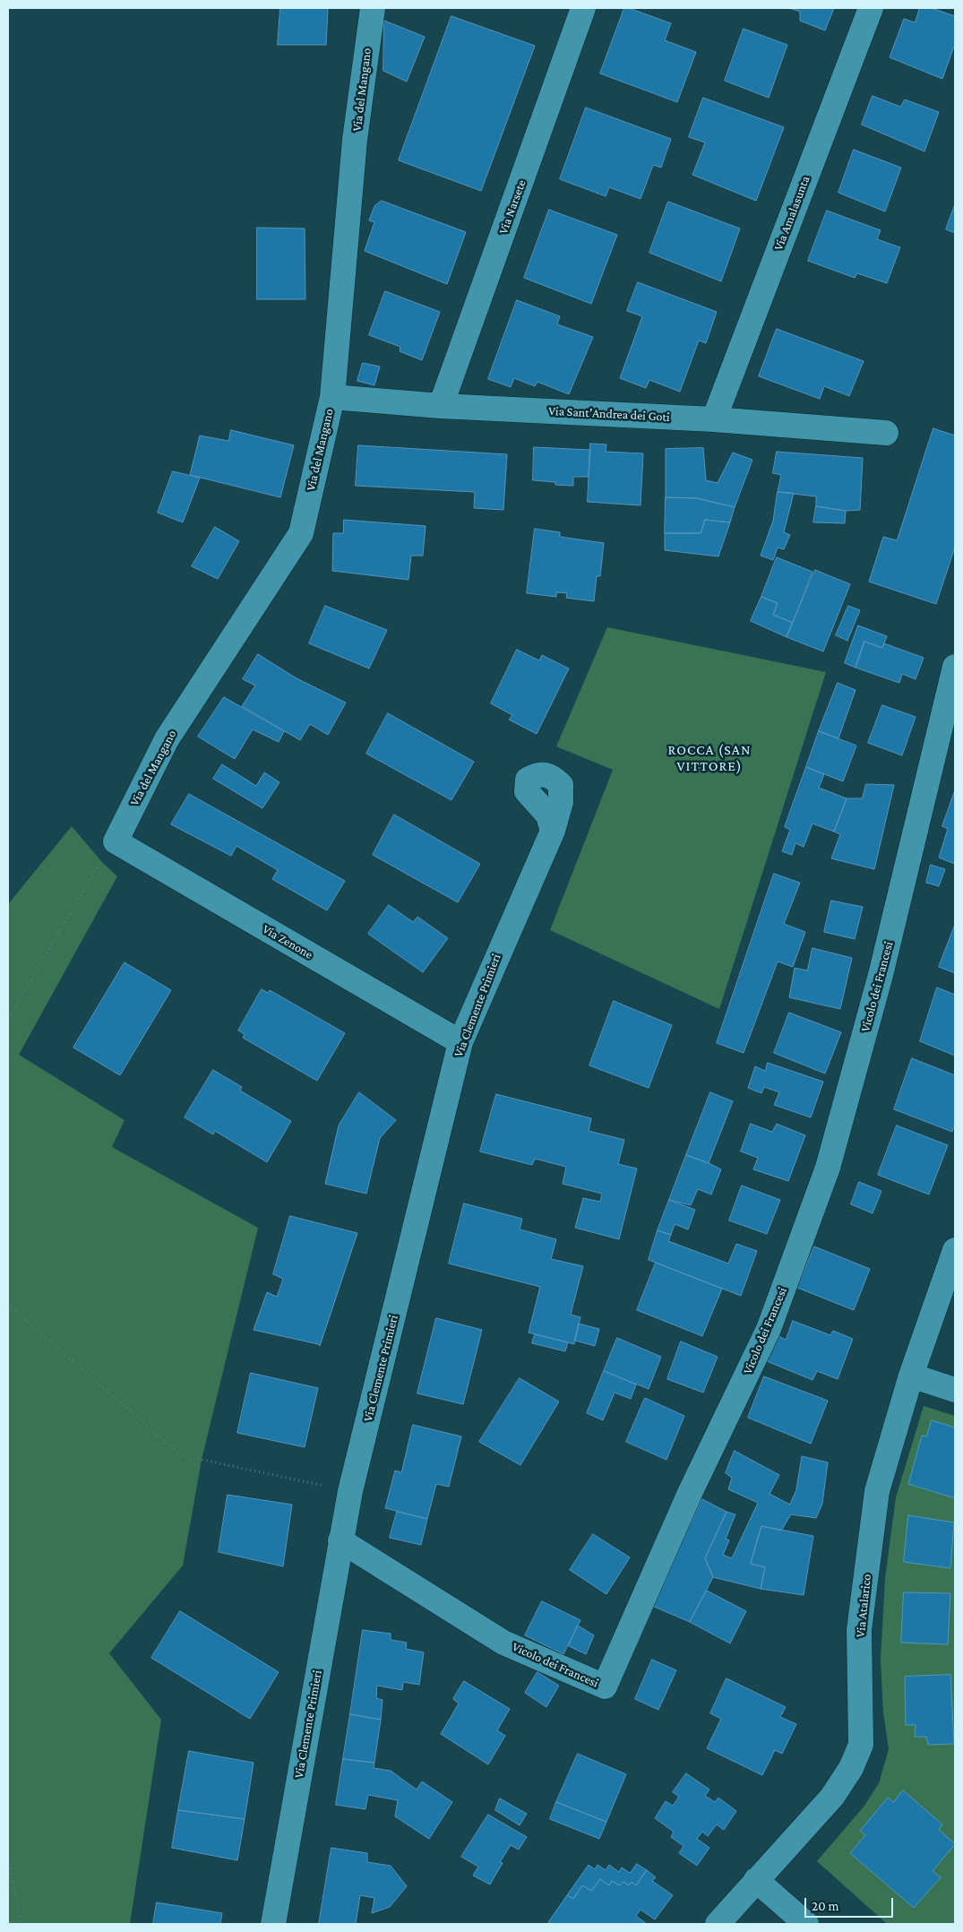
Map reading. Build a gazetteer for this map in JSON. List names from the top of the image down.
{
  "streets": {
    "street": [
      "Via del Mangano",
      "Via Narsete",
      "Via Amalasunta",
      "Via Sant'Andrea dei Goti",
      "Via Zenone",
      "Vicolo dei Francesi",
      "Via Clemente Primieri",
      "Via Atalarico"
    ]
  },
  "crossings": [
    ["Via del Mangano", "Via Sant'Andrea dei Goti"],
    ["Via del Mangano", "Via Zenone"],
    ["Via Narsete", "Via Sant'Andrea dei Goti"],
    ["Via Amalasunta", "Via Sant'Andrea dei Goti"],
    ["Via Zenone", "Via Clemente Primieri"],
    ["Vicolo dei Francesi", "Via Clemente Primieri"]
  ],
  "districts": ["ROCCA (SAN VITTORE)"],
  "scale_bar": "20 m"
}
